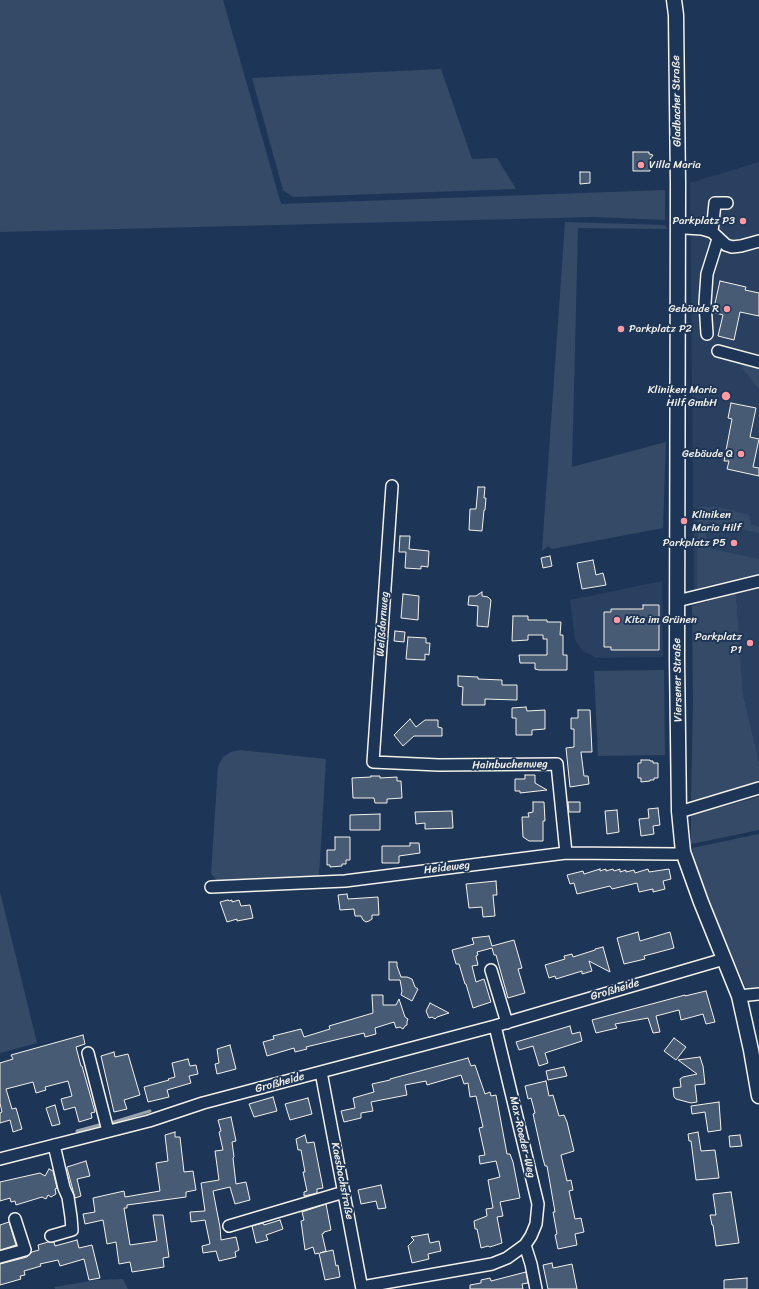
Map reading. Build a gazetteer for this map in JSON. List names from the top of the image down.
{
  "streets": {
    "main road": ["Gladbacher Straße", "Viersener Straße"],
    "street": [
      "Weißdornweg",
      "Hainbuchenweg",
      "Heideweg",
      "Großheide",
      "Max-Roeder-Weg",
      "Kaesbachstraße"
    ]
  },
  "crossings": [
    ["Gladbacher Straße", "Viersener Straße"],
    ["Weißdornweg", "Hainbuchenweg"],
    ["Viersener Straße", "Heideweg"],
    ["Viersener Straße", "Großheide"],
    ["Hainbuchenweg", "Heideweg"],
    ["Großheide", "Max-Roeder-Weg"],
    ["Großheide", "Kaesbachstraße"],
    ["Max-Roeder-Weg", "Kaesbachstraße"]
  ],
  "places": [
    "Villa Maria",
    "Parkplatz P3",
    "Gebäude R",
    "Parkplatz P2",
    "Kliniken Maria Hilf GmbH",
    "Gebäude Q",
    "Kliniken Maria Hilf",
    "Parkplatz P5",
    "Kita im Grünen",
    "Parkplatz P1"
  ]
}
